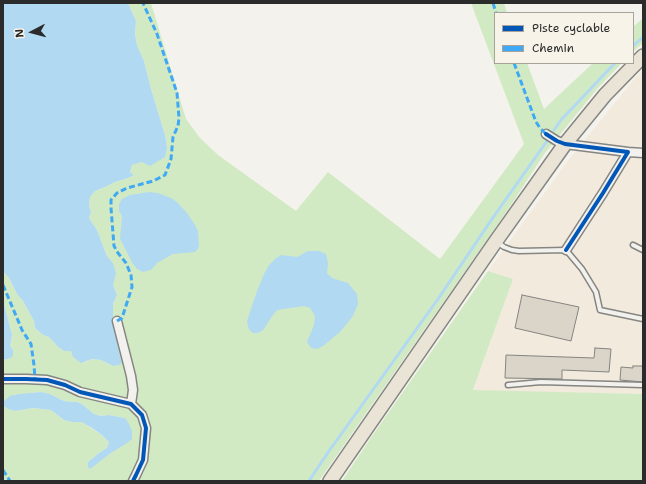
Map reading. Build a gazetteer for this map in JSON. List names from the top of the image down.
{
  "legend": ["Piste cyclable", "Chemin"],
  "north": "left"
}
